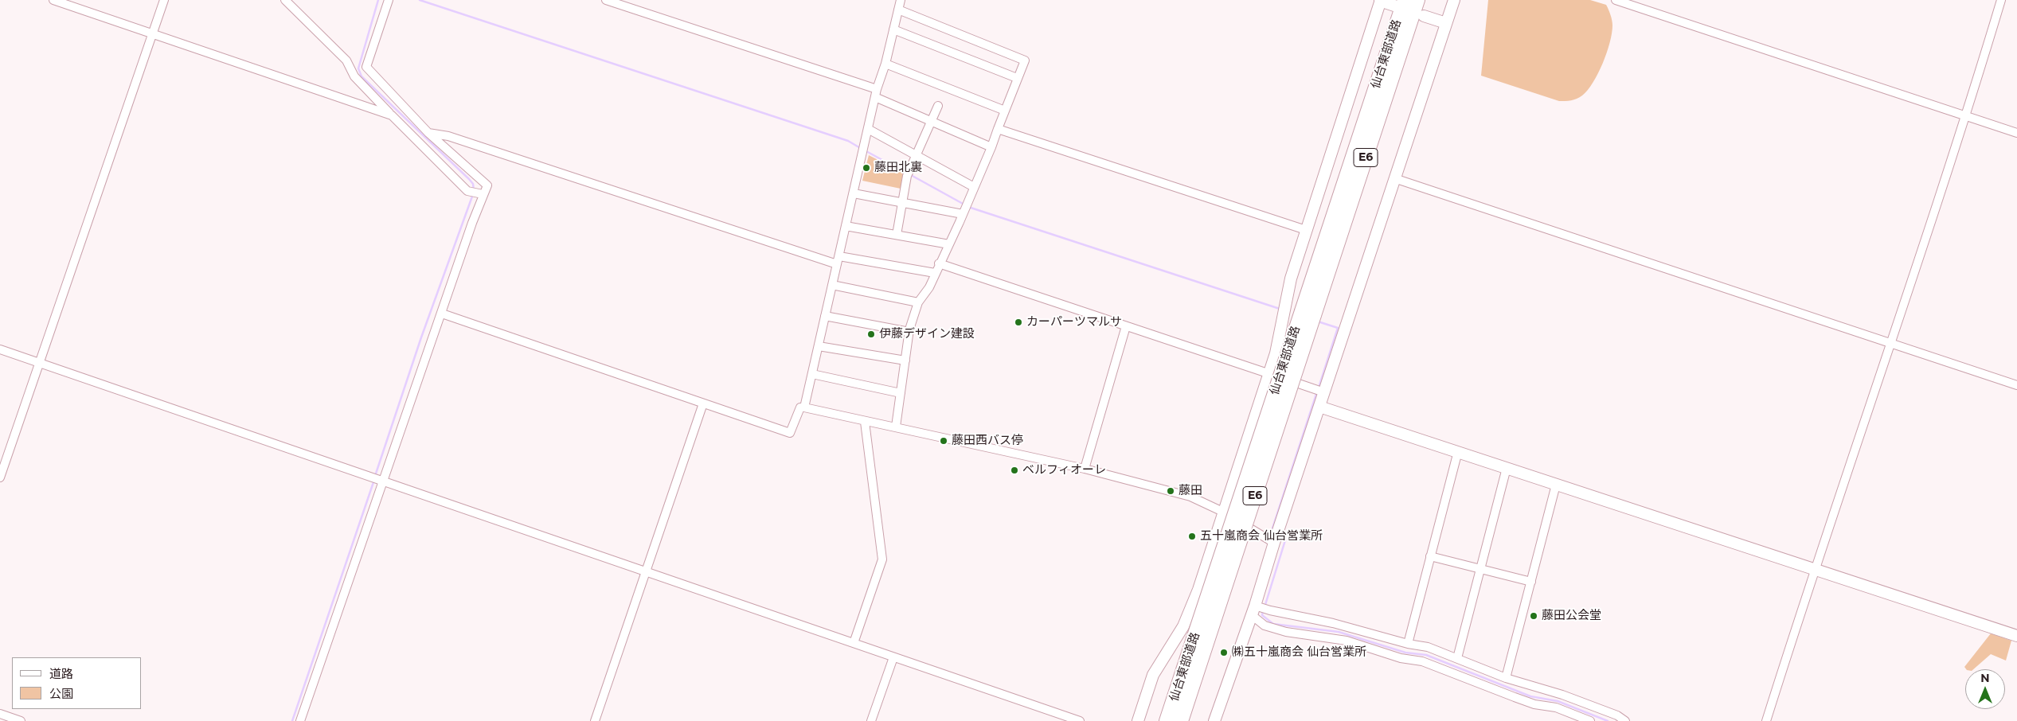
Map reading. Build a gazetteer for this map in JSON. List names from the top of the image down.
{
  "streets": {
    "highway": ["仙台東部道路", "E6"]
  },
  "places": [
    "藤田北裏",
    "カーパーツマルサ",
    "伊藤デザイン建設",
    "藤田西バス停",
    "ベルフィオーレ",
    "藤田",
    "五十嵐商会 仙台営業所",
    "藤田公会堂",
    "㈱五十嵐商会 仙台営業所"
  ],
  "legend": ["道路", "公園"],
  "north": "top"
}
